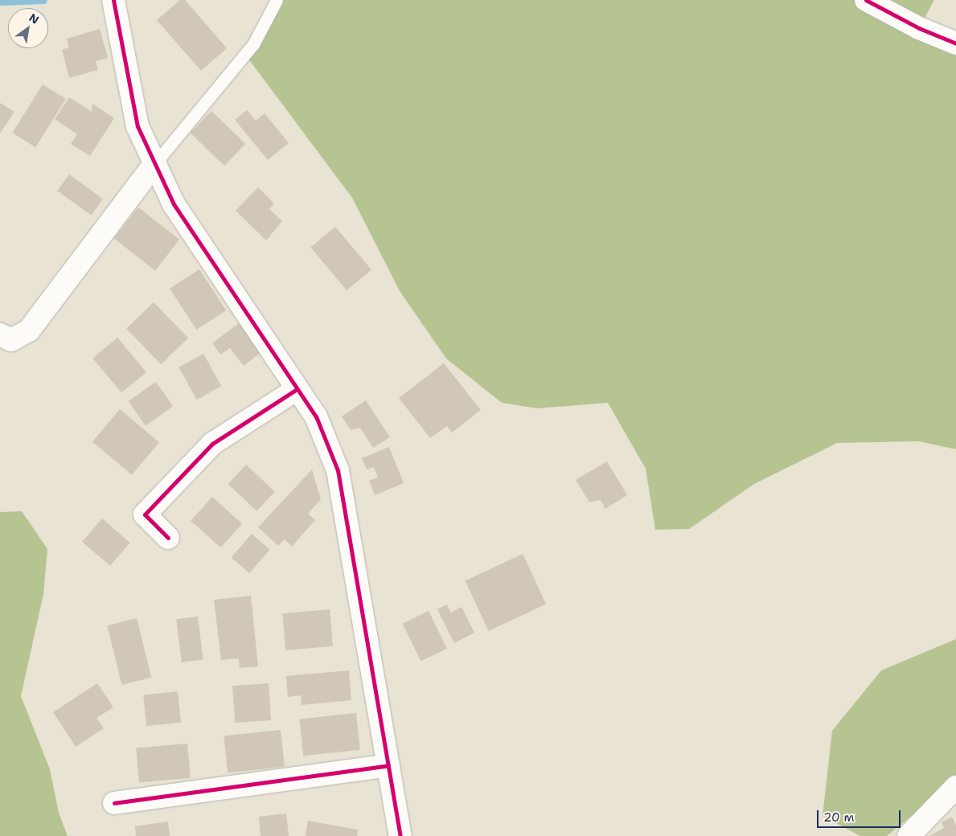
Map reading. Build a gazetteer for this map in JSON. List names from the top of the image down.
{
  "scale_bar": "20 m",
  "north": "top right"
}
